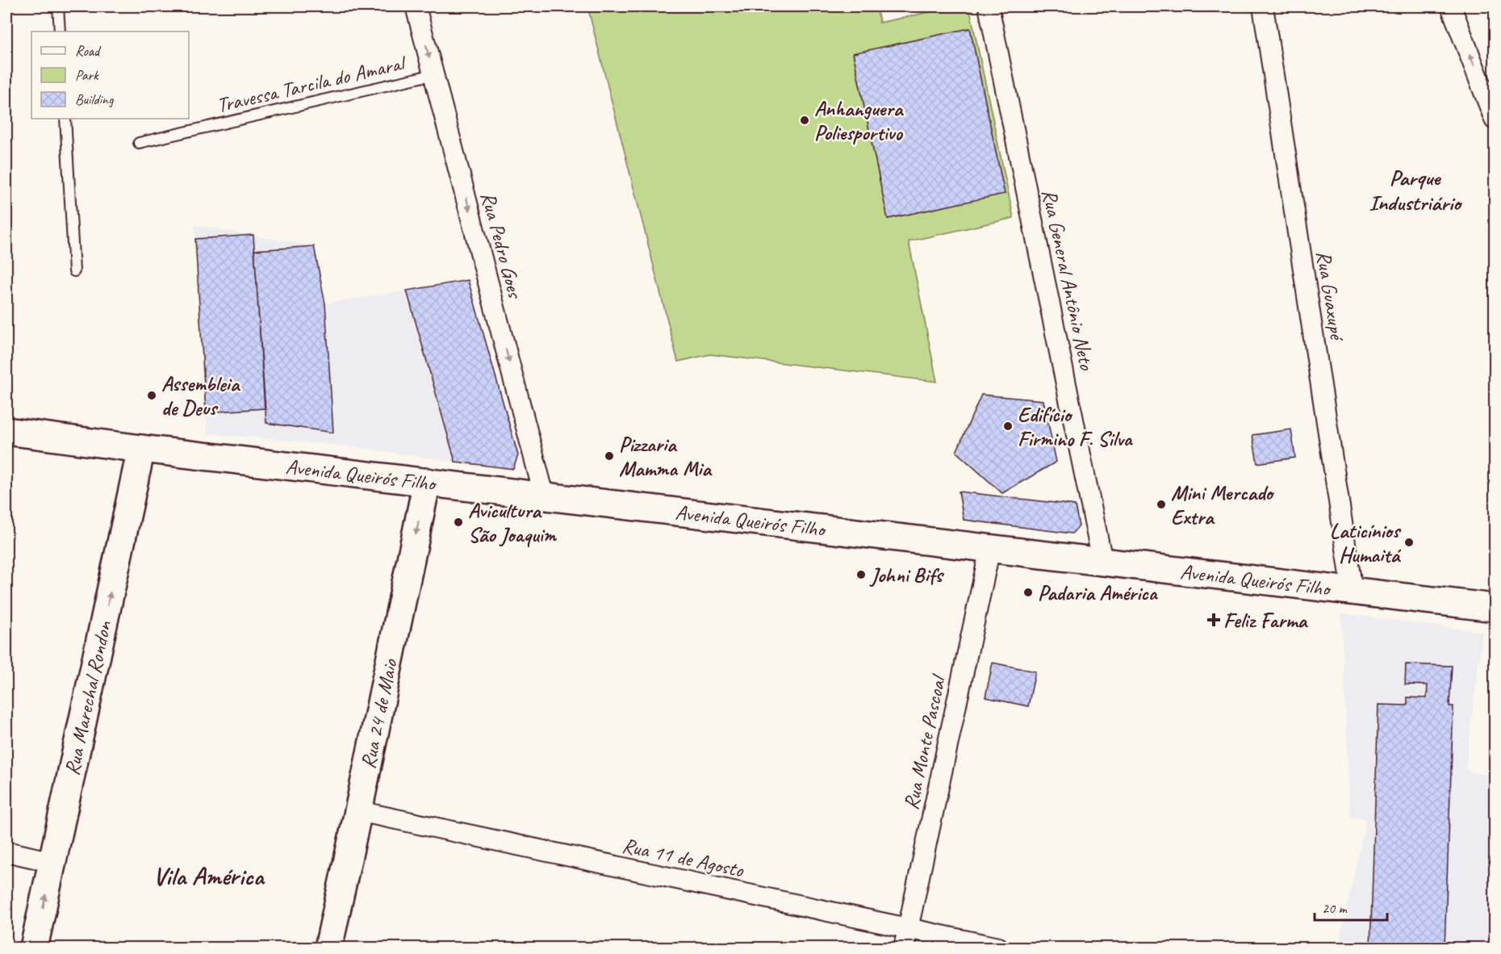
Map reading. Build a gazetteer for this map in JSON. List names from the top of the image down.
{
  "streets": {
    "main road": ["Avenida Queirós Filho", "Rua Marechal Rondon", "Rua 24 de Maio"],
    "street": [
      "Rua Pedro Goes",
      "Rua General Antônio Neto",
      "Rua Guaxupé",
      "Rua Monte Pascoal",
      "Rua 11 de Agosto"
    ],
    "lane": ["Travessa Tarcila do Amaral"]
  },
  "crossings": [
    ["Travessa Tarcila do Amaral", "Rua Pedro Goes"],
    ["Rua Pedro Goes", "Avenida Queirós Filho"],
    ["Rua General Antônio Neto", "Avenida Queirós Filho"],
    ["Rua Guaxupé", "Avenida Queirós Filho"],
    ["Avenida Queirós Filho", "Rua Marechal Rondon"],
    ["Avenida Queirós Filho", "Rua 24 de Maio"],
    ["Avenida Queirós Filho", "Rua Monte Pascoal"],
    ["Rua 24 de Maio", "Rua 11 de Agosto"],
    ["Rua Monte Pascoal", "Rua 11 de Agosto"]
  ],
  "one_way": ["Rua Pedro Goes", "Rua Marechal Rondon", "Rua 24 de Maio"],
  "districts": ["Parque Industriário", "Vila América"],
  "places": {
    "other": [
      "Anhanguera Poliesportivo",
      "Assembleia de Deus",
      "Edifício Firmino F. Silva",
      "Pizzaria Mamma Mia",
      "Mini Mercado Extra",
      "Avicultura São Joaquim",
      "Laticínios Humaitá",
      "Johni Bifs",
      "Padaria América"
    ],
    "health": ["Feliz Farma"]
  },
  "legend": ["Road", "Park", "Building"],
  "scale_bar": "20 m"
}
